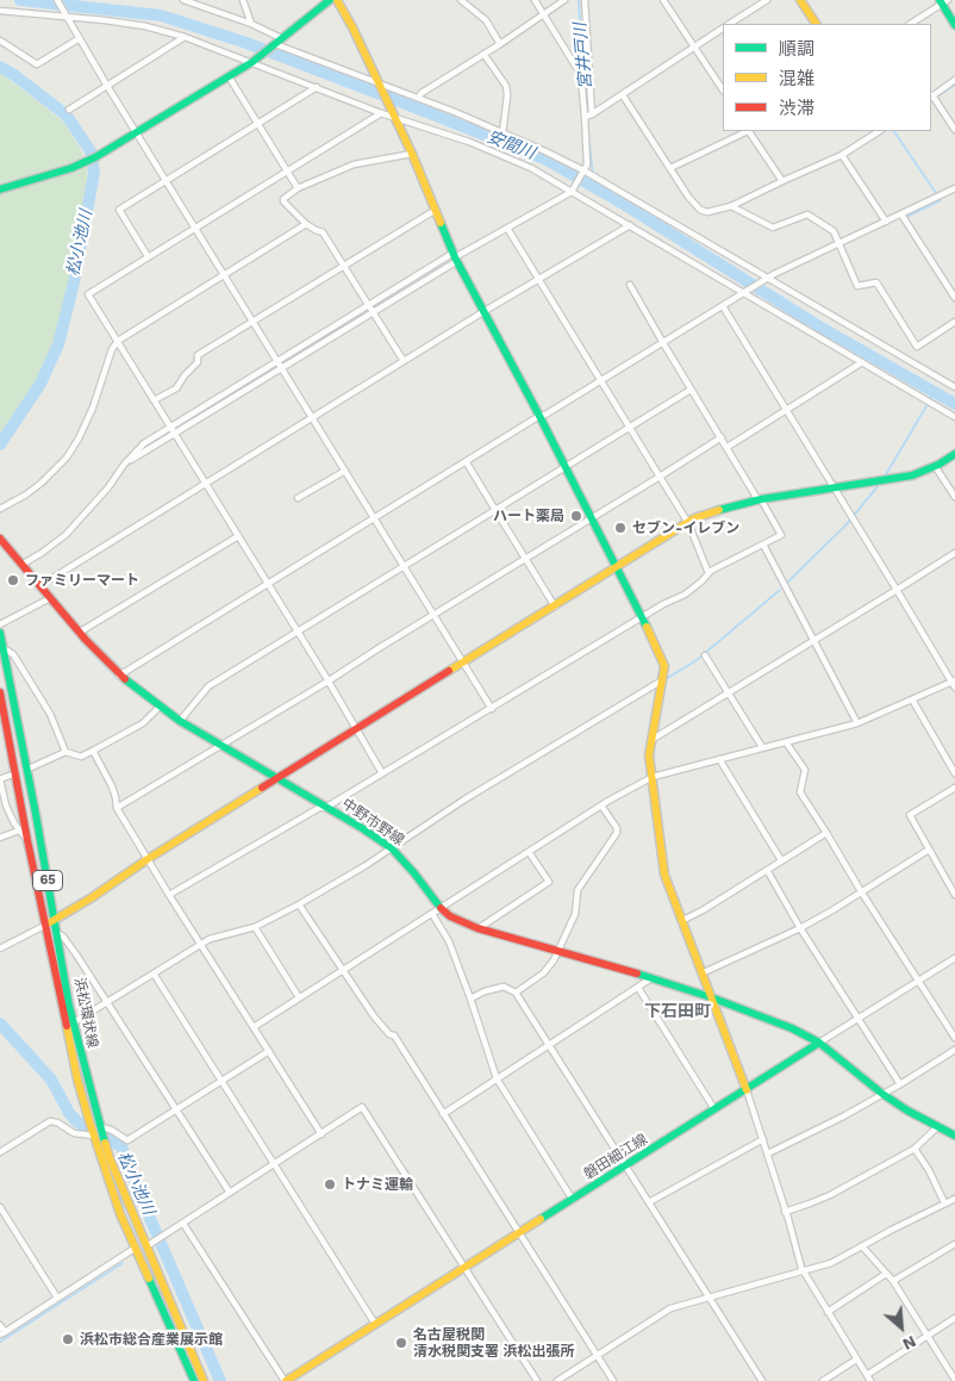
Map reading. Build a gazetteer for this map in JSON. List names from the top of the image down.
{
  "streets": {
    "main road": [
      "中野市野線",
      "65",
      "浜松環状線",
      "磐田細江線"
    ]
  },
  "crossings": [
    ["中野市野線", "磐田細江線"]
  ],
  "districts": ["下石田町"],
  "water": ["宮井戸川", "安間川", "松小池川"],
  "places": [
    "ハート薬局",
    "セブン-イレブン",
    "ファミリーマート",
    "トナミ運輸",
    "浜松市総合産業展示館",
    "名古屋税関 清水税関支署 浜松出張所"
  ],
  "legend": ["順調", "混雑", "渋滞"],
  "north": "bottom right"
}
